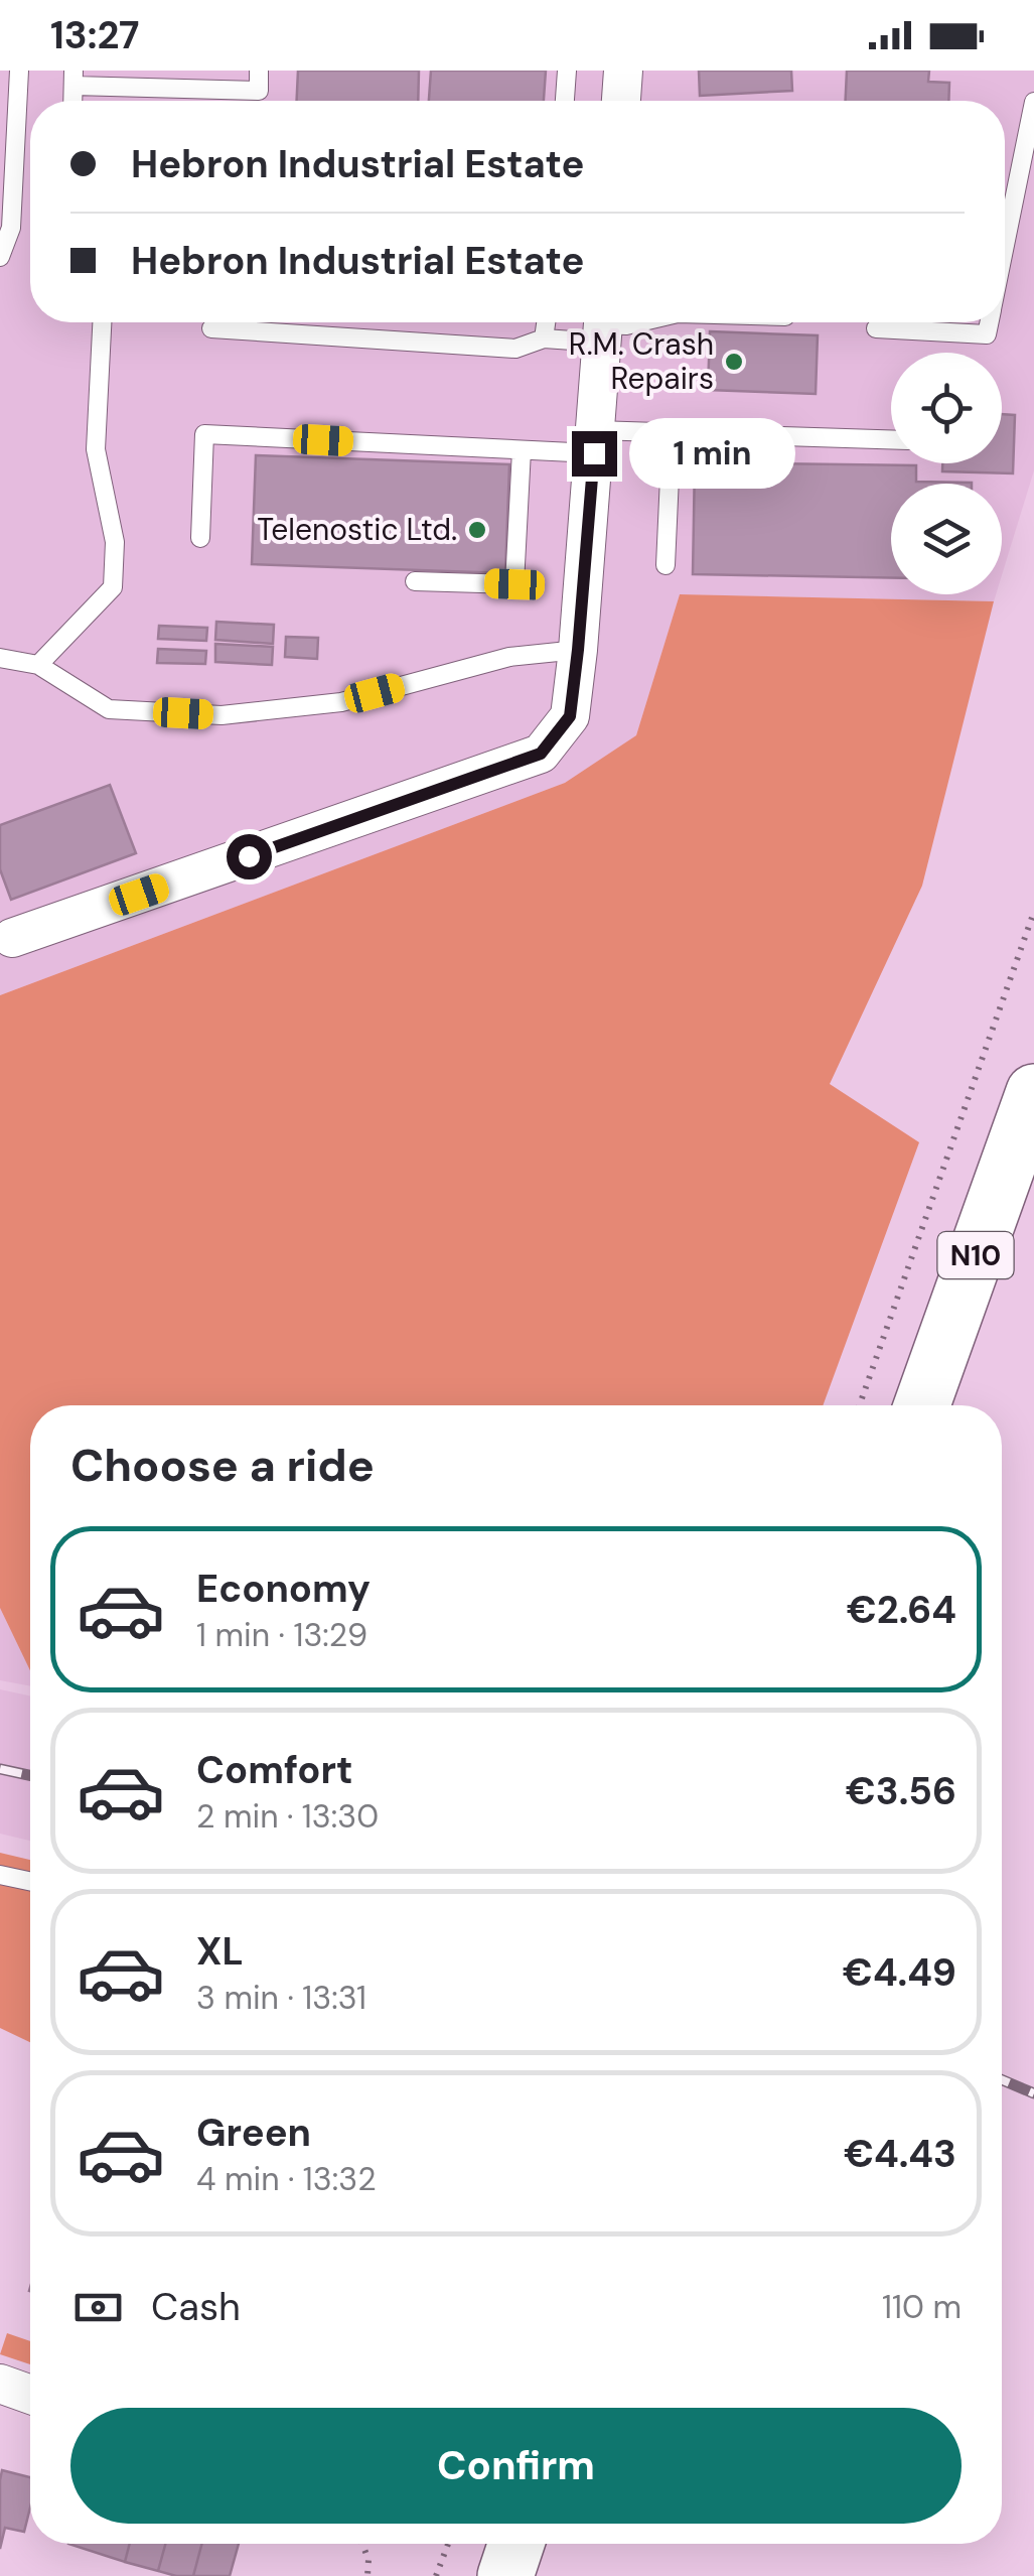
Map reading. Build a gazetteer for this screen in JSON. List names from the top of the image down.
{
  "streets": {
    "highway": ["N10"]
  },
  "places": ["R.M. Crash Repairs", "Telenostic Ltd."],
  "page": {
    "status": "13:27",
    "banner": ["Hebron Industrial Estate", "Hebron Industrial Estate"],
    "bubble": "1 min",
    "heading": "Choose a ride",
    "list": [
      {
        "name": "Economy",
        "note": "1 min · 13:29",
        "value": "€2.64"
      },
      {
        "name": "Comfort",
        "note": "2 min · 13:30",
        "value": "€3.56"
      },
      {
        "name": "XL",
        "note": "3 min · 13:31",
        "value": "€4.49"
      },
      {
        "name": "Green",
        "note": "4 min · 13:32",
        "value": "€4.43"
      }
    ],
    "pay": ["Cash", "110 m"],
    "buttons": "Confirm"
  }
}
